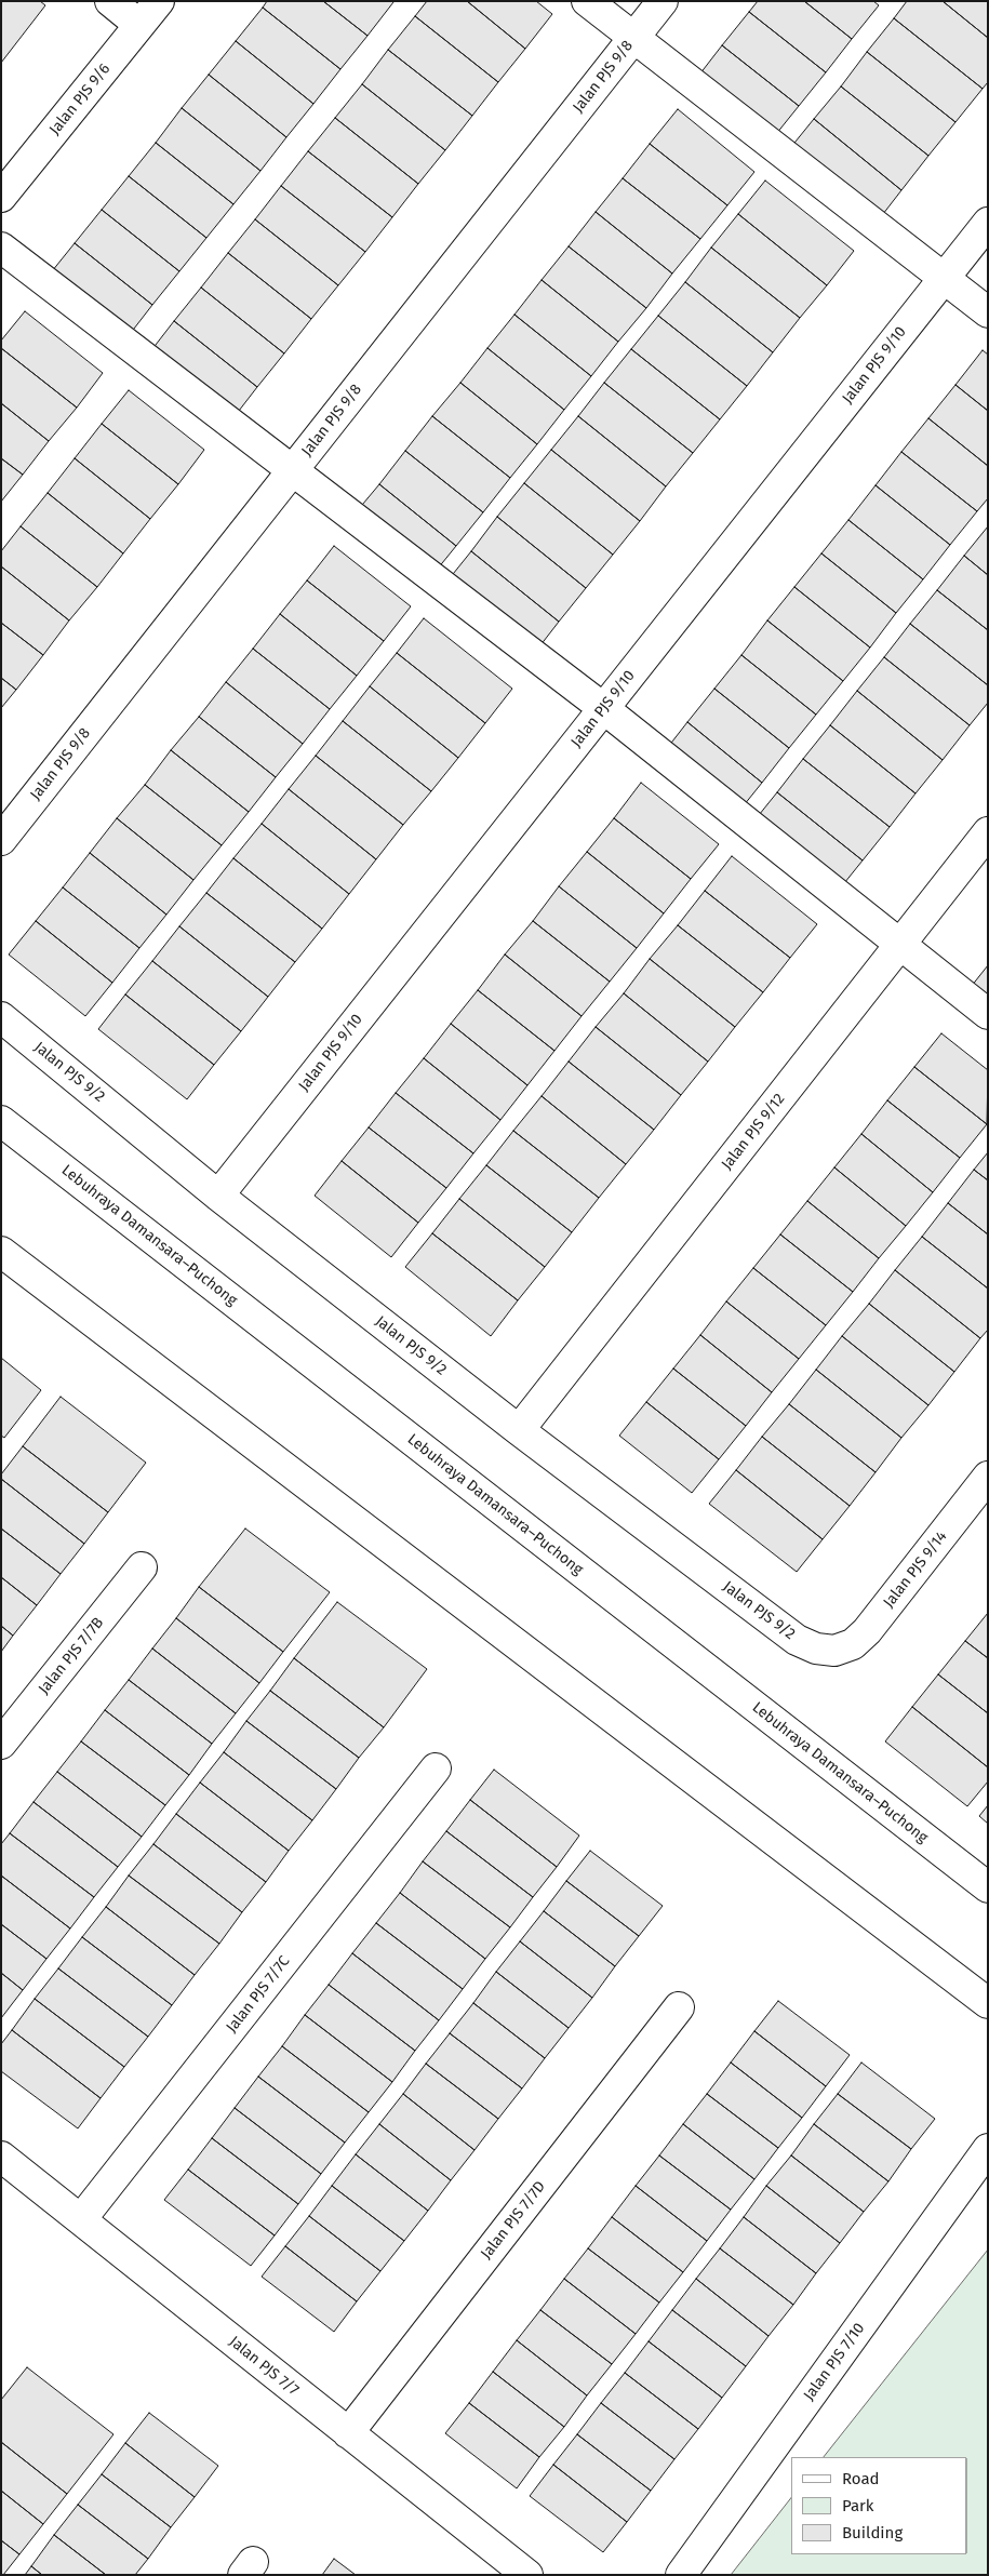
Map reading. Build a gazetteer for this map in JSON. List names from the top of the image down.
{
  "streets": {
    "main road": [
      "Jalan PJS 9/8",
      "Jalan PJS 9/6",
      "Jalan PJS 9/10",
      "Jalan PJS 9/2",
      "Jalan PJS 9/12",
      "Lebuhraya Damansara–Puchong",
      "Jalan PJS 9/14",
      "Jalan PJS 7/7B",
      "Jalan PJS 7/7C",
      "Jalan PJS 7/7D",
      "Jalan PJS 7/10",
      "Jalan PJS 7/7"
    ]
  },
  "crossings": [
    ["Jalan PJS 9/10", "Jalan PJS 9/2"],
    ["Jalan PJS 9/2", "Jalan PJS 9/12"],
    ["Jalan PJS 9/2", "Jalan PJS 9/14"],
    ["Jalan PJS 7/7C", "Jalan PJS 7/7"],
    ["Jalan PJS 7/7D", "Jalan PJS 7/7"]
  ],
  "legend": ["Road", "Park", "Building"]
}
